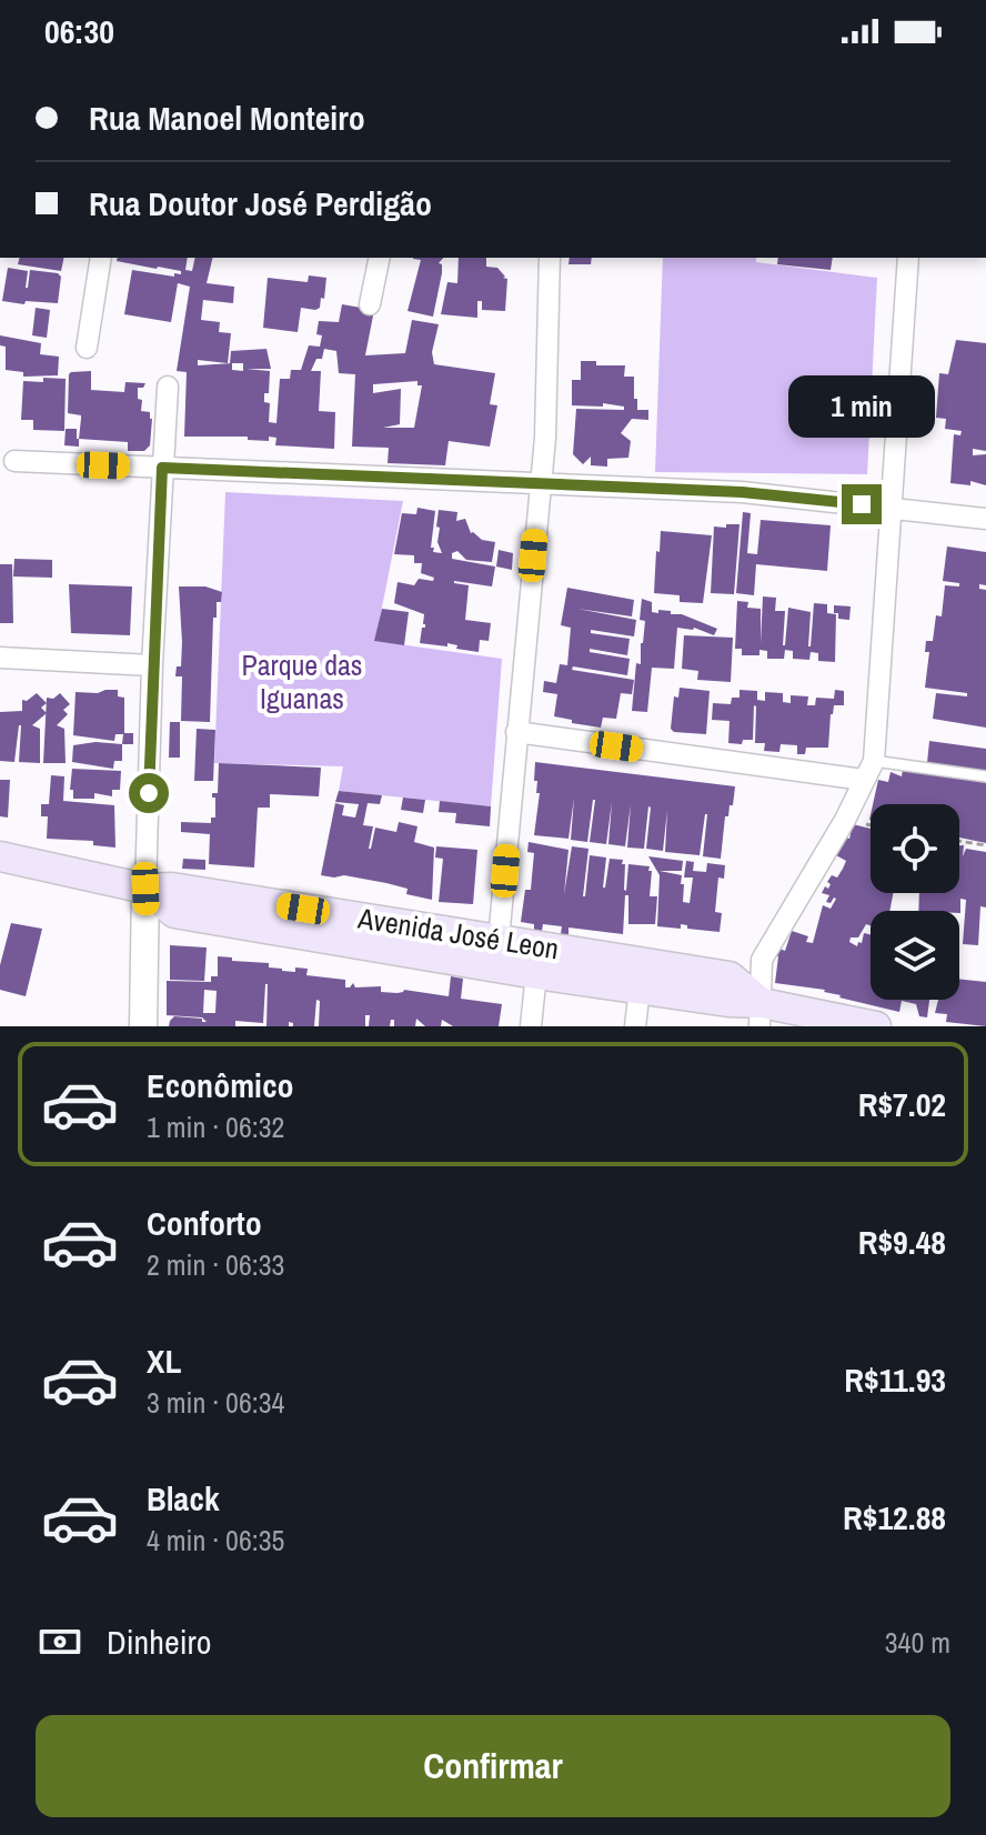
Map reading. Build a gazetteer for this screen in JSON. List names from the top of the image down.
{
  "streets": {
    "main road": ["Avenida José Leon"]
  },
  "parks": ["Parque das Iguanas"],
  "page": {
    "status": "06:30",
    "banner": ["Rua Manoel Monteiro", "Rua Doutor José Perdigão"],
    "bubble": "1 min",
    "list": [
      {
        "name": "Econômico",
        "note": "1 min · 06:32",
        "value": "R$7.02"
      },
      {
        "name": "Conforto",
        "note": "2 min · 06:33",
        "value": "R$9.48"
      },
      {
        "name": "XL",
        "note": "3 min · 06:34",
        "value": "R$11.93"
      },
      {
        "name": "Black",
        "note": "4 min · 06:35",
        "value": "R$12.88"
      }
    ],
    "pay": ["Dinheiro", "340 m"],
    "buttons": "Confirmar"
  }
}
